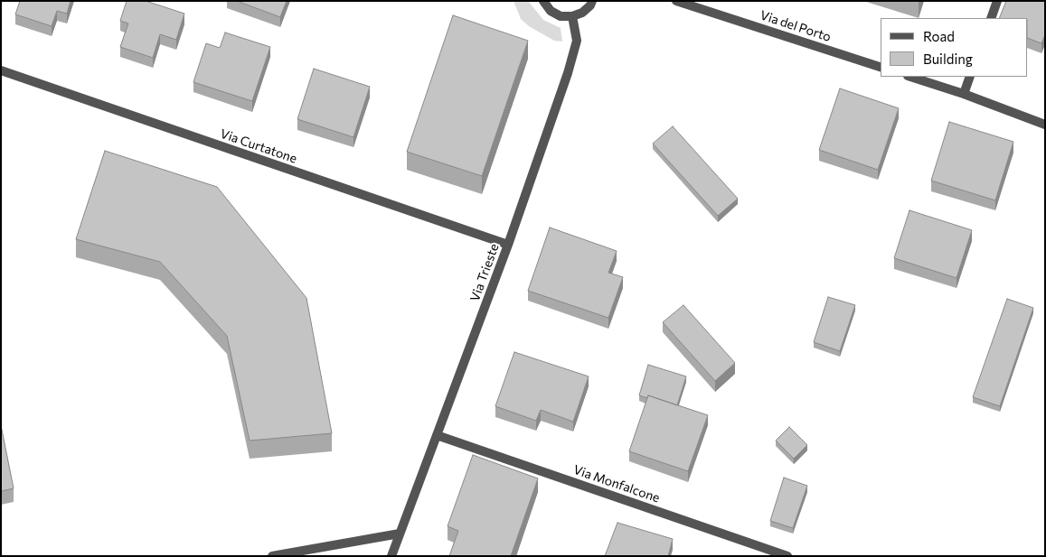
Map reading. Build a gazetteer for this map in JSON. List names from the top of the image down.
{
  "streets": {
    "street": [
      "Via del Porto",
      "Via Curtatone",
      "Via Trieste",
      "Via Monfalcone"
    ]
  },
  "crossings": [
    ["Via Curtatone", "Via Trieste"],
    ["Via Trieste", "Via Monfalcone"]
  ],
  "legend": ["Road", "Building"]
}
